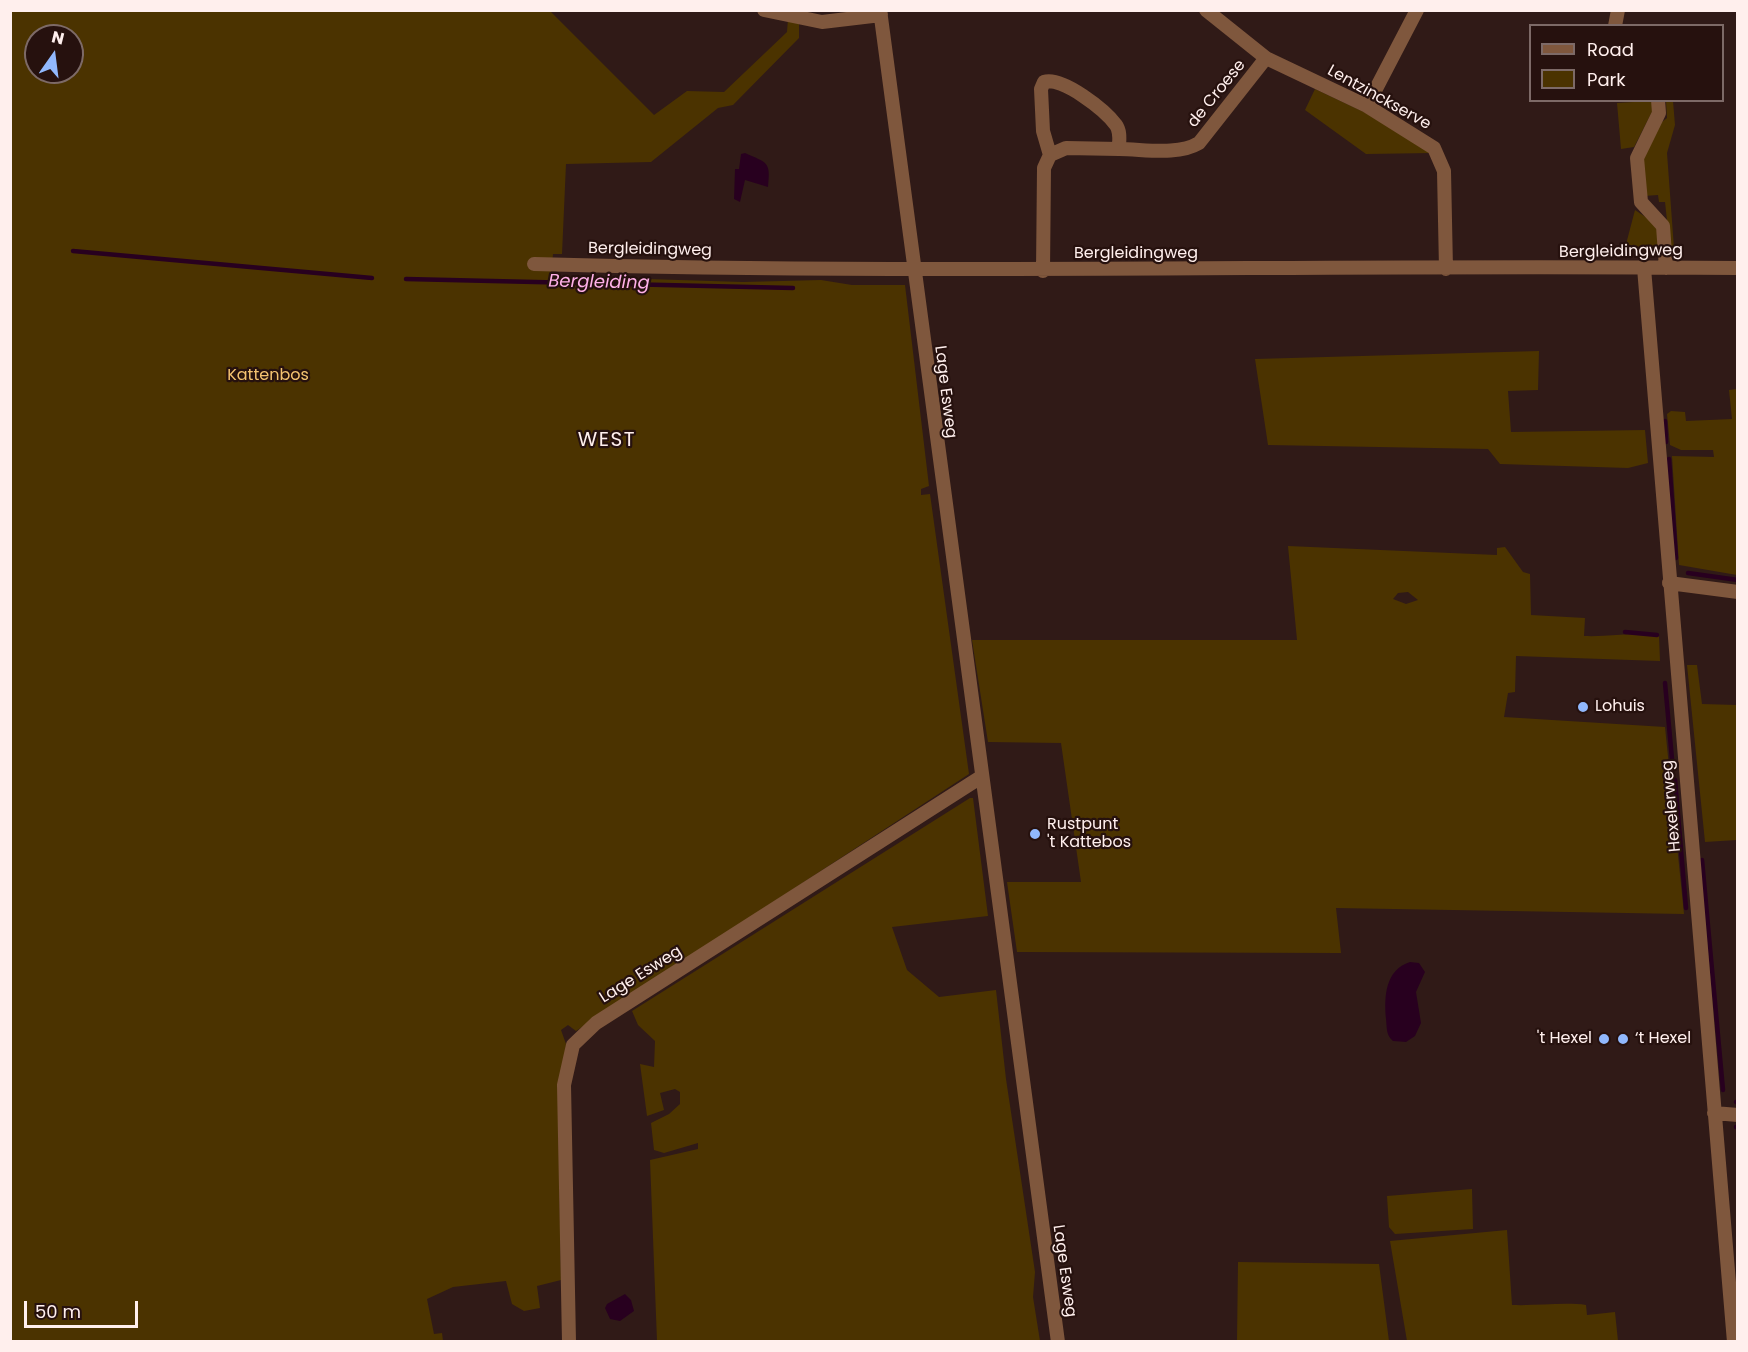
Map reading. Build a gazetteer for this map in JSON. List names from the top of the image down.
{
  "streets": {
    "street": [
      "de Croese",
      "Lentzinckserve",
      "Bergleidingweg",
      "Lage Esweg",
      "Hexelerweg"
    ]
  },
  "crossings": [
    ["de Croese", "Lentzinckserve"],
    ["Lentzinckserve", "Bergleidingweg"],
    ["Bergleidingweg", "Lage Esweg"],
    ["Bergleidingweg", "Hexelerweg"]
  ],
  "districts": ["WEST"],
  "water": ["Bergleiding"],
  "parks": ["Kattenbos"],
  "places": [
    "Lohuis",
    "Rustpunt 't Kattebos",
    "'t Hexel",
    "‘t Hexel"
  ],
  "legend": ["Road", "Park"],
  "scale_bar": "50 m",
  "north": "top"
}
